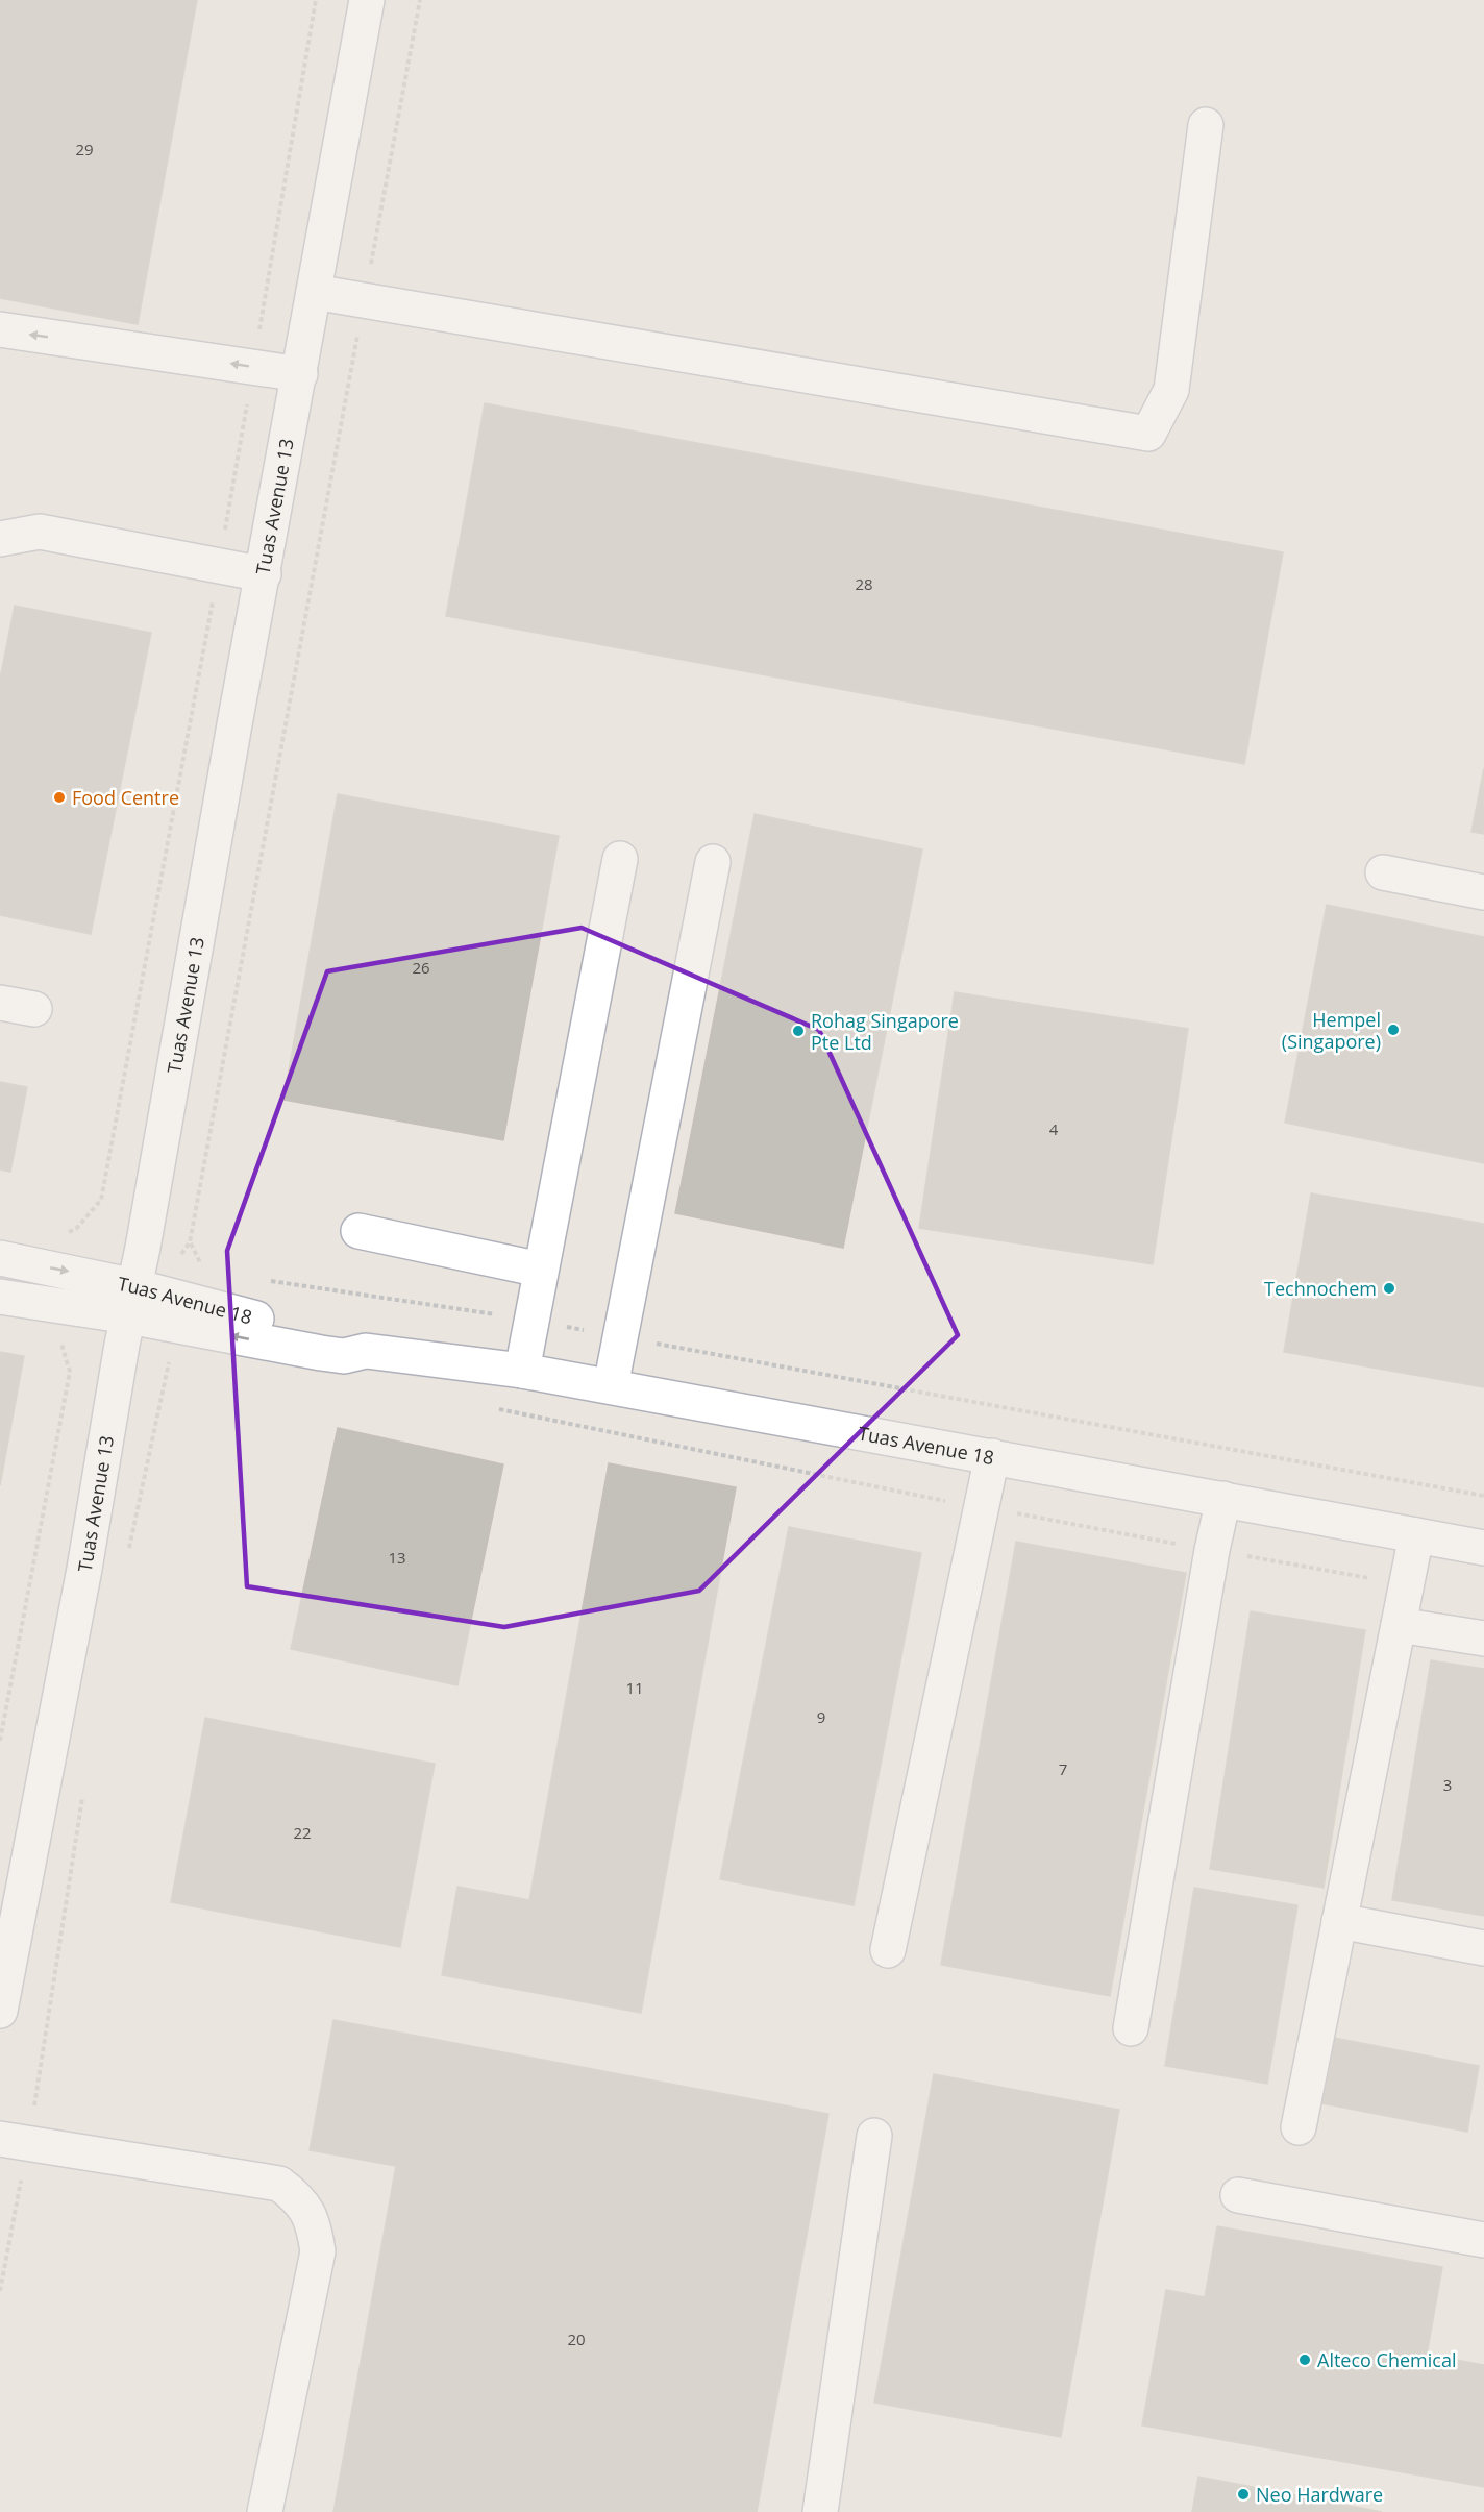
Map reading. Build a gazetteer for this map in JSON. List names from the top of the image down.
{
  "streets": {
    "street": ["Tuas Avenue 13", "Tuas Avenue 18"]
  },
  "crossings": [
    ["Tuas Avenue 13", "Tuas Avenue 18"]
  ],
  "places": [
    "Food Centre",
    "Hempel (Singapore)",
    "Rohag Singapore Pte Ltd",
    "Technochem",
    "Alteco Chemical",
    "Neo Hardware"
  ],
  "house_numbers": [
    "29",
    "28",
    "26",
    "4",
    "13",
    "11",
    "9",
    "7",
    "3",
    "22",
    "20"
  ]
}
